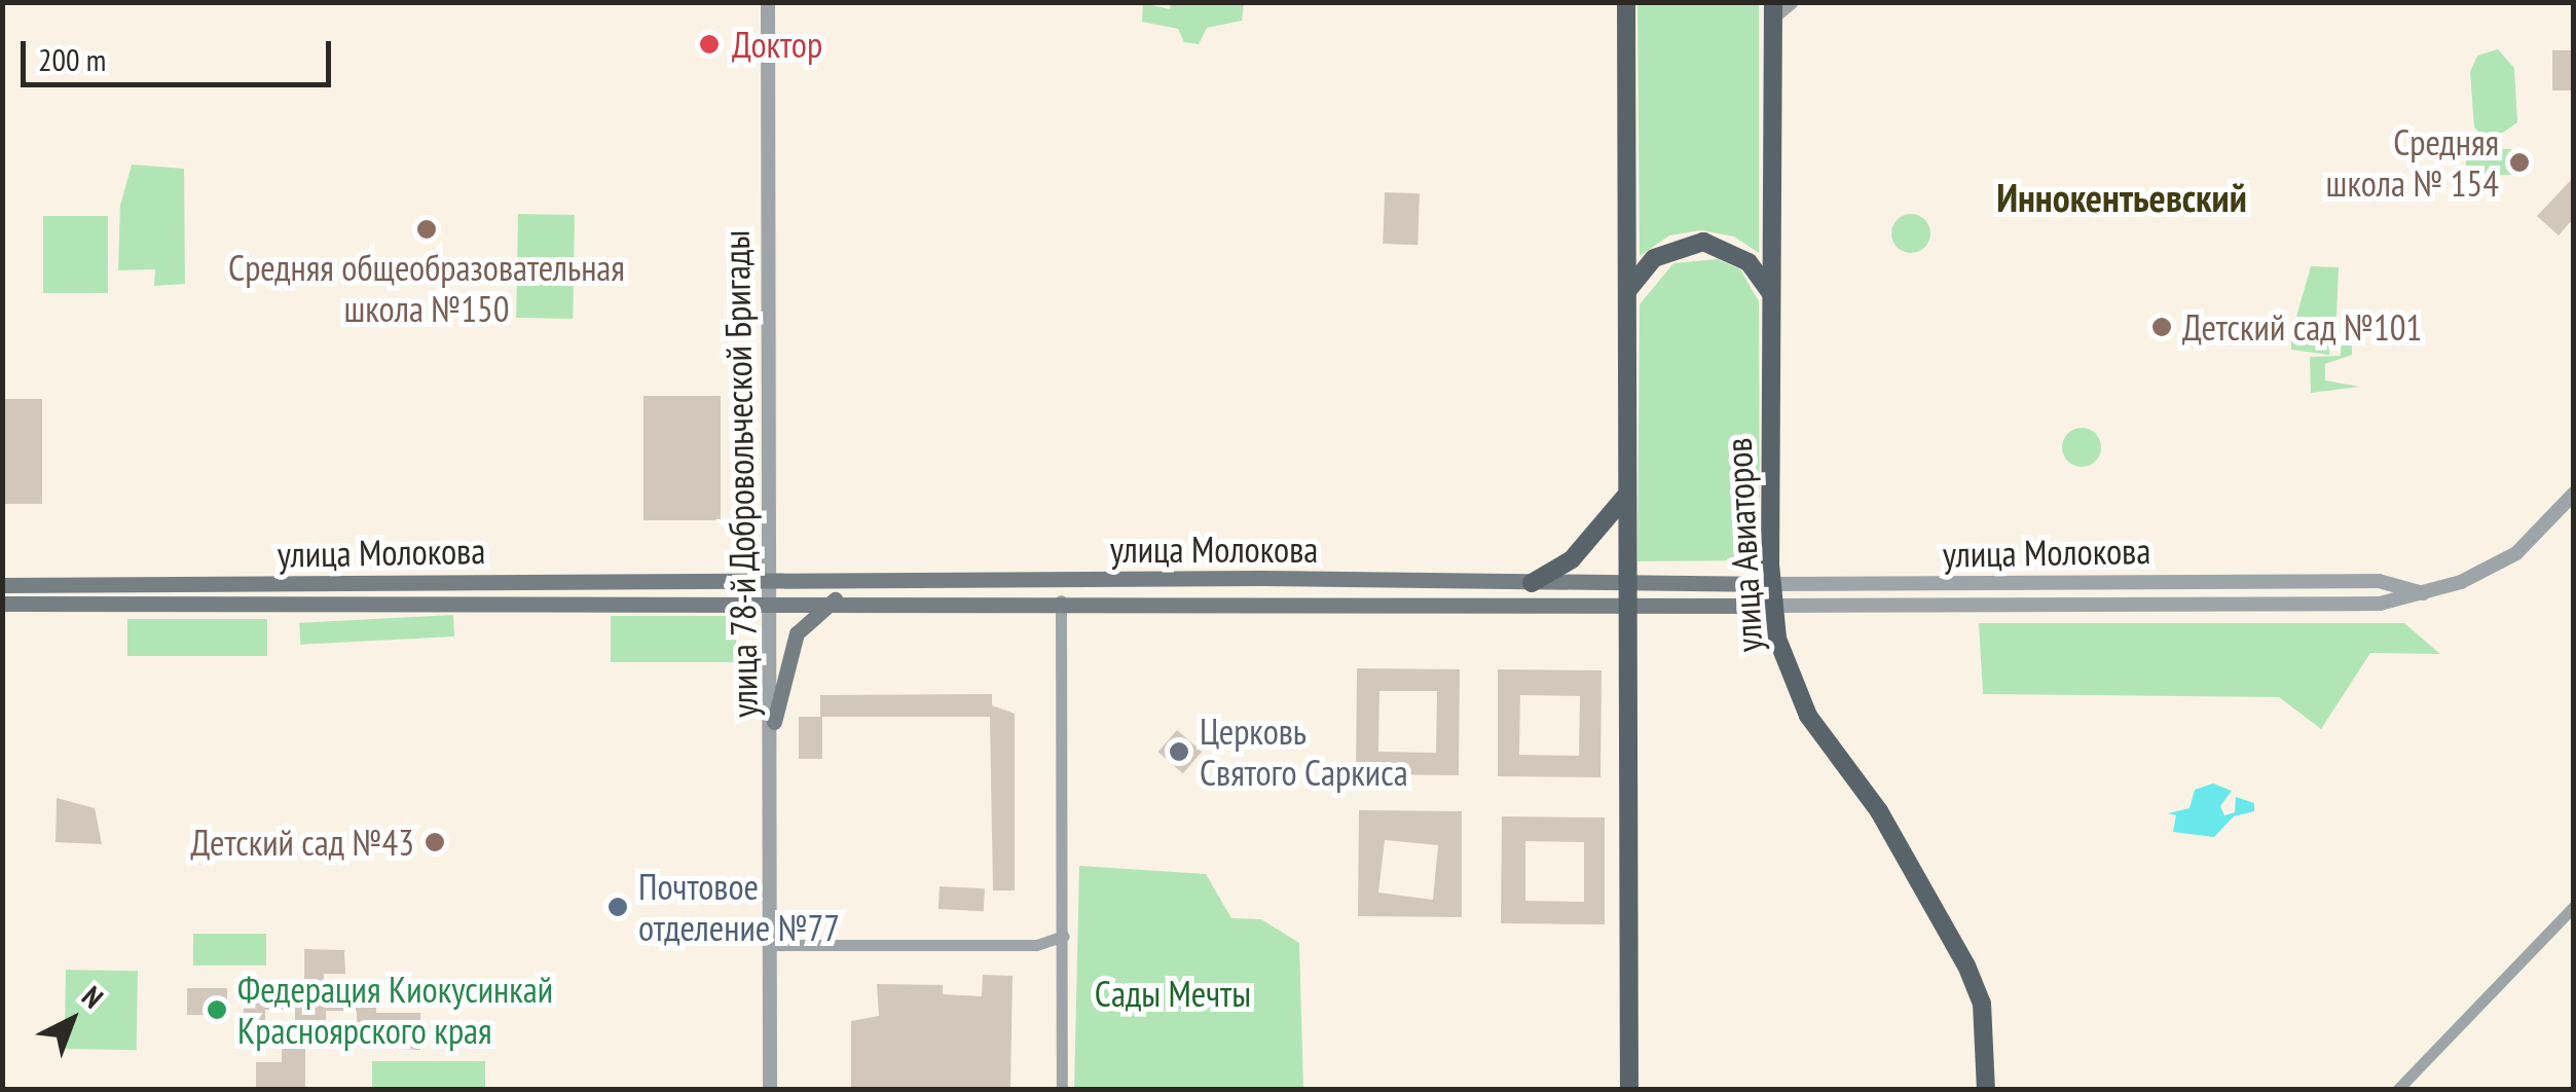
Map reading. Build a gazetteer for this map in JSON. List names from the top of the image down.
{
  "streets": {
    "main road": ["улица Авиаторов", "улица Молокова"],
    "street": ["улица 78-й Добровольческой Бригады"]
  },
  "crossings": [
    ["улица 78-й Добровольческой Бригады", "улица Молокова"],
    ["улица Авиаторов", "улица Молокова"]
  ],
  "districts": ["Иннокентьевский"],
  "parks": ["Сады Мечты"],
  "places": [
    "Доктор",
    "Средняя школа № 154",
    "Средняя общеобразовательная школа №150",
    "Детский сад №101",
    "Церковь Святого Саркиса",
    "Детский сад №43",
    "Почтовое отделение №77",
    "Федерация Киокусинкай Красноярского края"
  ],
  "scale_bar": "200 m",
  "north": "top right"
}
